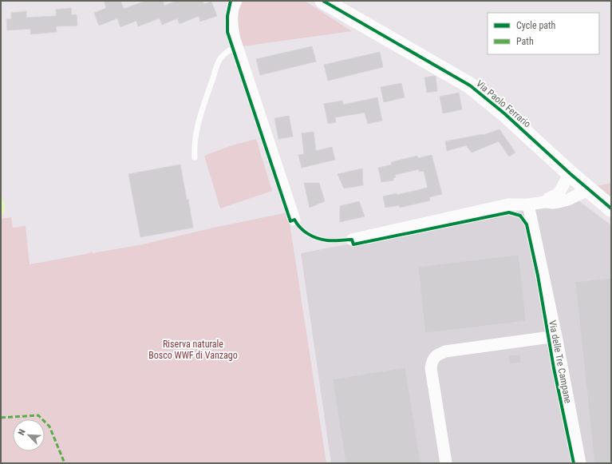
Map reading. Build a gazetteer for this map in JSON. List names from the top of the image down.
{
  "streets": {
    "street": ["Via Paolo Ferrario", "Via delle Tre Campane"]
  },
  "parks": ["Riserva naturale Bosco WWF di Vanzago"],
  "legend": ["Cycle path", "Path"],
  "north": "top left"
}
